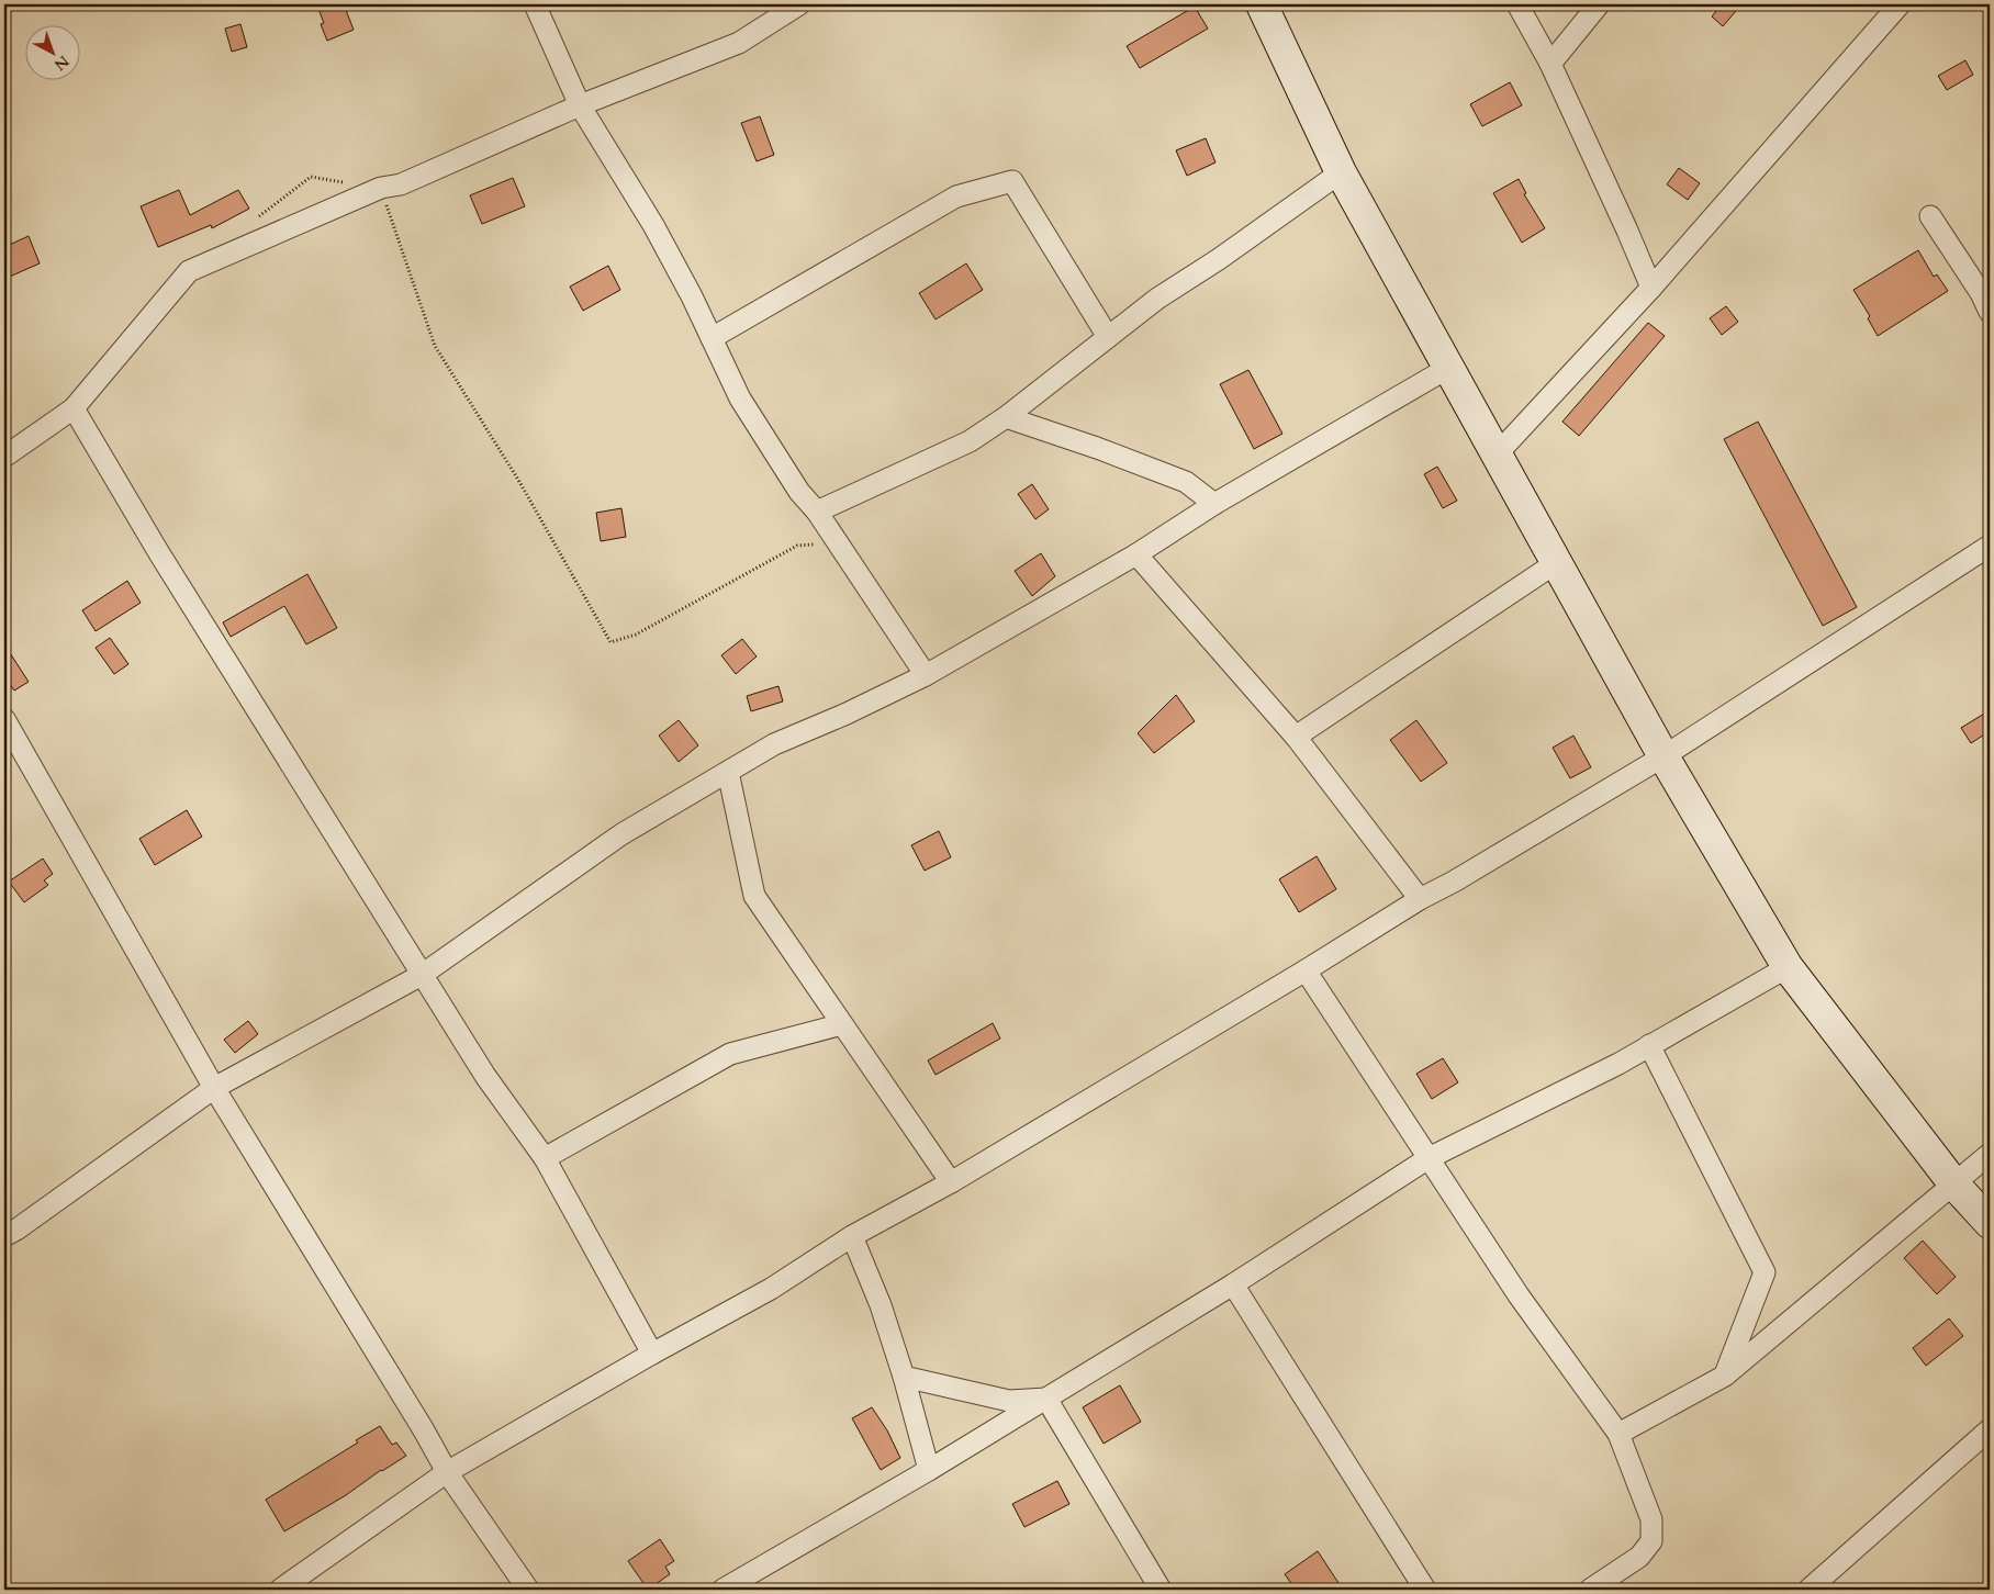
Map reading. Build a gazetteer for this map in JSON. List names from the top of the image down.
{
  "north": "bottom right"
}
